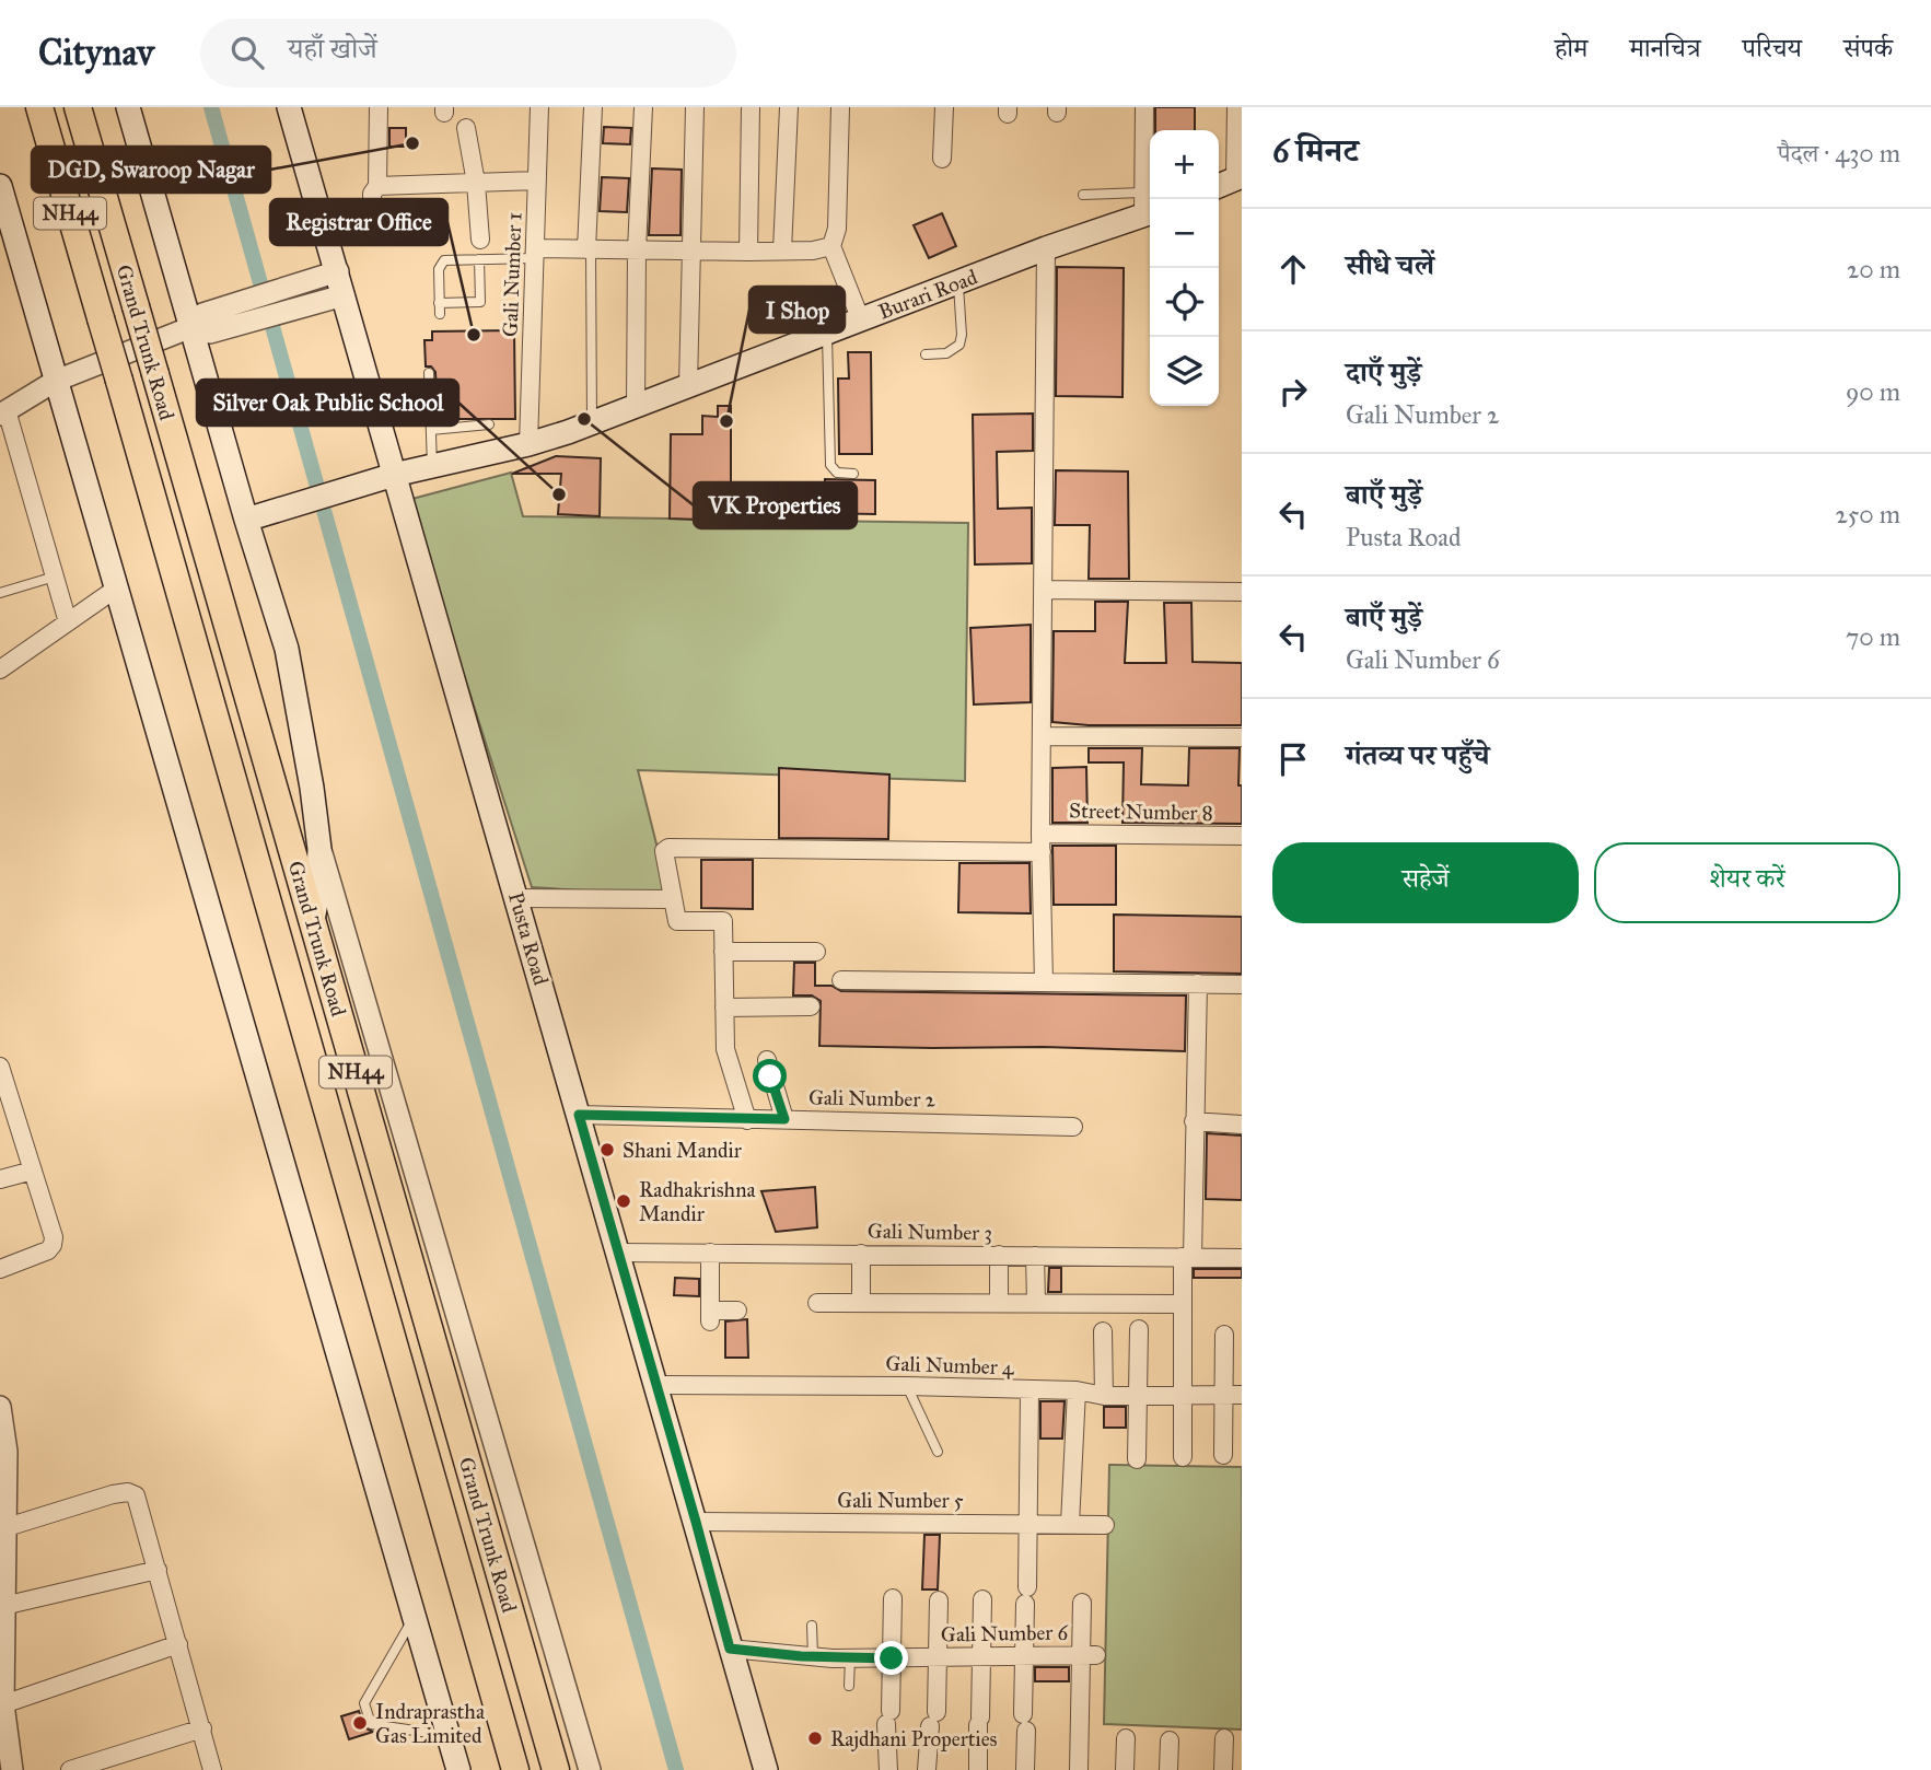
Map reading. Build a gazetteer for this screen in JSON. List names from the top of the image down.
{
  "streets": {
    "highway": ["NH44", "Grand Trunk Road"],
    "main road": ["Burari Road", "Pusta Road"],
    "street": [
      "Gali Number 1",
      "Street Number 8",
      "Gali Number 2",
      "Gali Number 3",
      "Gali Number 4",
      "Gali Number 5",
      "Gali Number 6"
    ]
  },
  "crossings": [
    ["Gali Number 1", "Burari Road"],
    ["Burari Road", "Pusta Road"],
    ["Pusta Road", "Gali Number 2"],
    ["Pusta Road", "Gali Number 3"],
    ["Pusta Road", "Gali Number 4"],
    ["Pusta Road", "Gali Number 5"],
    ["Pusta Road", "Gali Number 6"]
  ],
  "places": [
    "DGD, Swaroop Nagar",
    "Registrar Office",
    "VK Properties",
    "I Shop",
    "Silver Oak Public School",
    "Shani Mandir",
    "Radhakrishna Mandir",
    "Indraprastha Gas Limited",
    "Rajdhani Properties"
  ],
  "page": {
    "header": "Citynav",
    "search": "यहाँ खोजें",
    "nav": [
      "होम",
      "मानचित्र",
      "परिचय",
      "संपर्क"
    ],
    "heading": ["6 मिनट", "पैदल · 430 m"],
    "map_buttons": ["+", "−"],
    "list": [
      ["सीधे चलें", "20 m"],
      ["दाएँ मुड़ें", "Gali Number 2", "90 m"],
      ["बाएँ मुड़ें", "Pusta Road", "250 m"],
      ["बाएँ मुड़ें", "Gali Number 6", "70 m"],
      "गंतव्य पर पहुँचे"
    ],
    "buttons": ["सहेजें", "शेयर करें"]
  }
}
